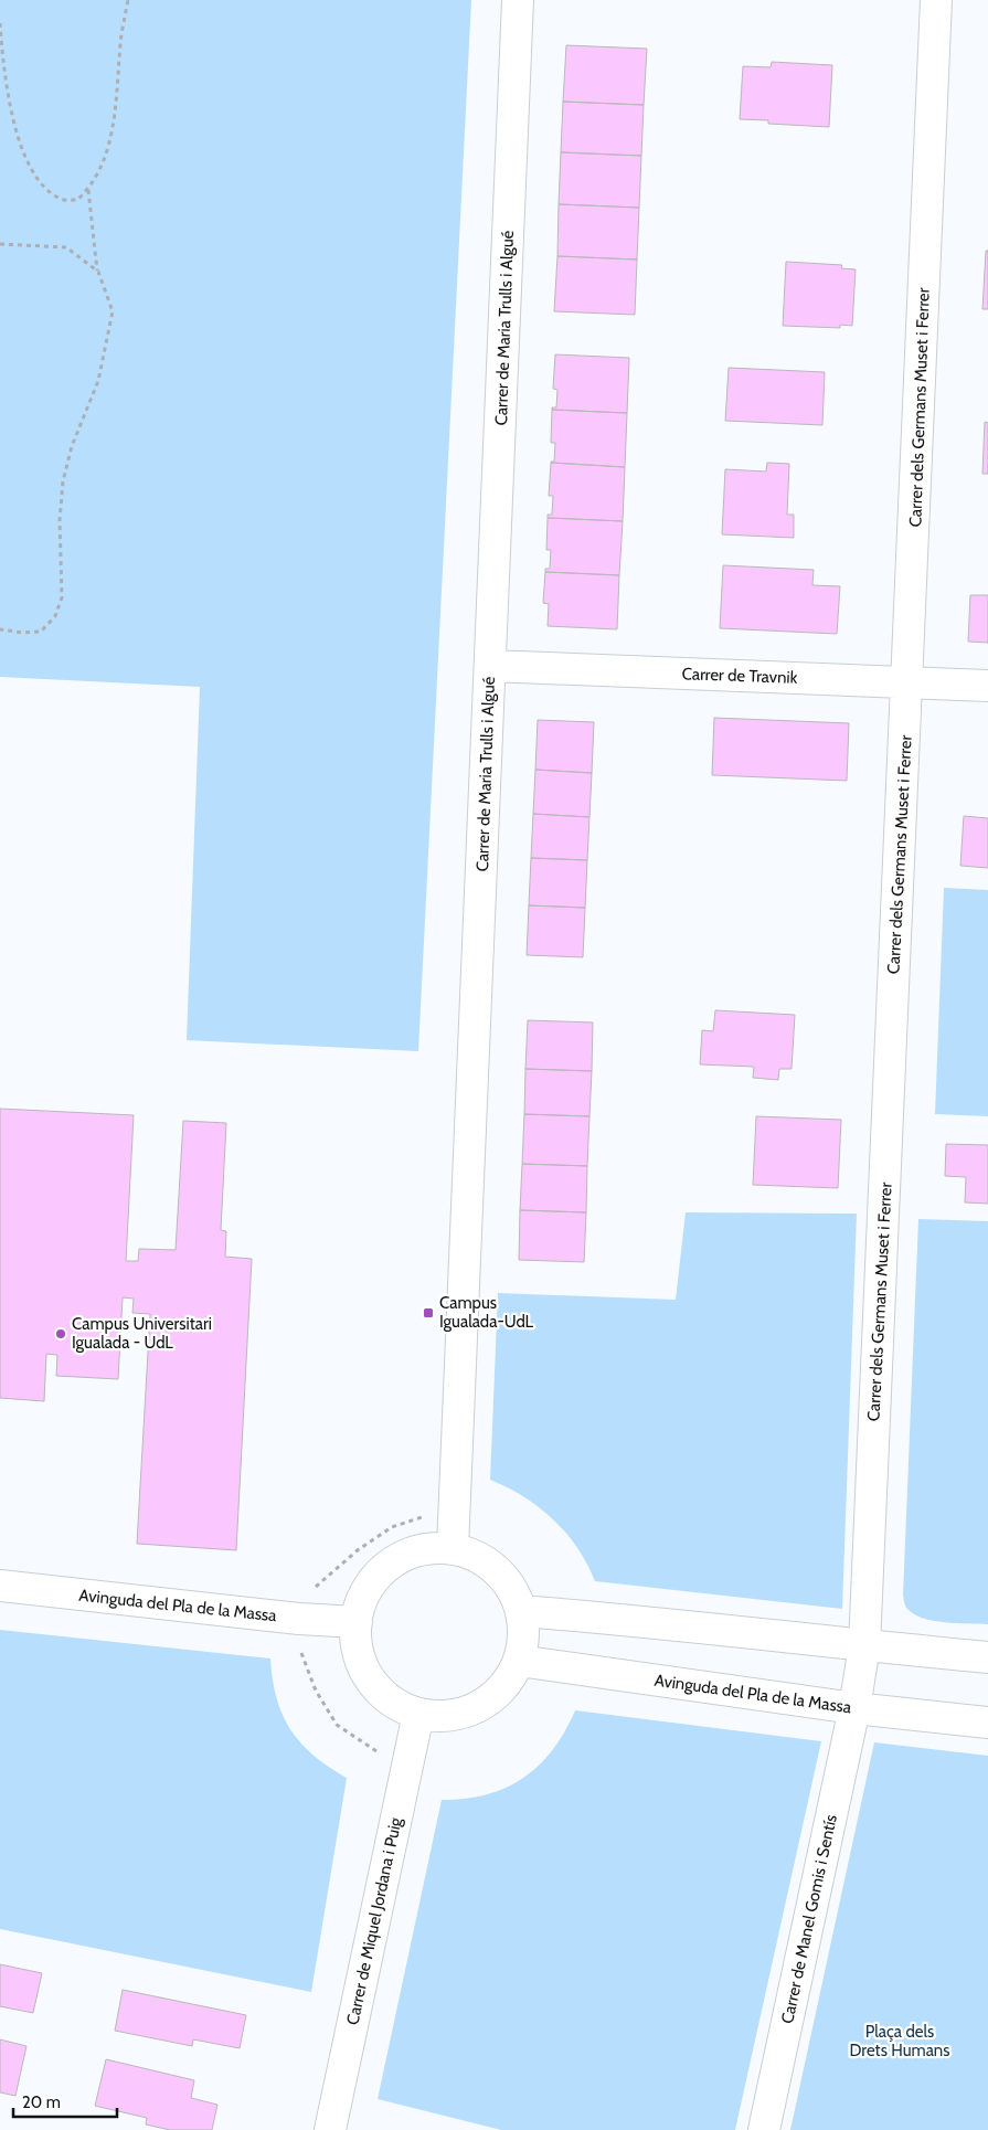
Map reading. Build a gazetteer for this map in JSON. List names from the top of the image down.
{
  "streets": {
    "street": [
      "Carrer de Maria Trulls i Algué",
      "Carrer dels Germans Muset i Ferrer",
      "Carrer de Travnik",
      "Avinguda del Pla de la Massa",
      "Carrer de Manel Gomis i Sentís",
      "Carrer de Miquel Jordana i Puig"
    ]
  },
  "crossings": [
    ["Carrer de Maria Trulls i Algué", "Carrer de Travnik"],
    ["Carrer de Maria Trulls i Algué", "Avinguda del Pla de la Massa"],
    ["Carrer de Maria Trulls i Algué", "Carrer de Miquel Jordana i Puig"],
    ["Carrer dels Germans Muset i Ferrer", "Carrer de Travnik"],
    ["Carrer dels Germans Muset i Ferrer", "Avinguda del Pla de la Massa"],
    ["Carrer dels Germans Muset i Ferrer", "Carrer de Manel Gomis i Sentís"],
    ["Avinguda del Pla de la Massa", "Carrer de Manel Gomis i Sentís"],
    ["Avinguda del Pla de la Massa", "Carrer de Miquel Jordana i Puig"]
  ],
  "parks": ["Plaça dels Drets Humans"],
  "places": {
    "transit": ["Campus Igualada-UdL"],
    "other": ["Campus Universitari Igualada - UdL"]
  },
  "scale_bar": "20 m"
}
